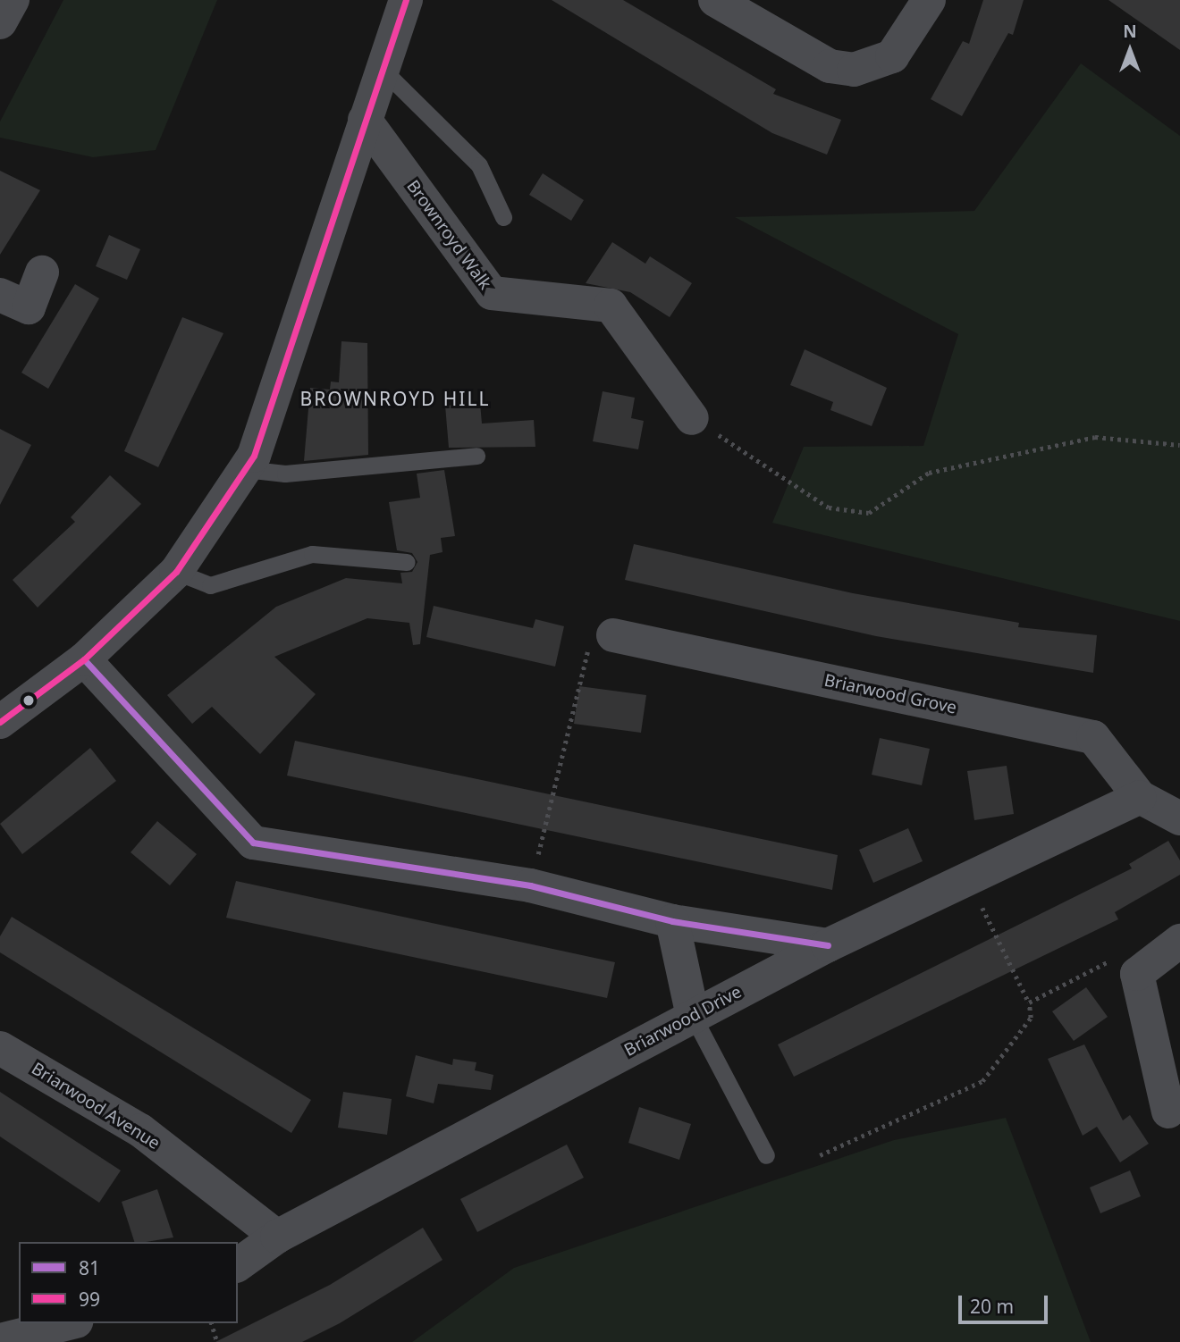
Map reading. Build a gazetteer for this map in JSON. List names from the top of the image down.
{
  "streets": {
    "street": [
      "Brownroyd Walk",
      "Briarwood Grove",
      "Briarwood Drive",
      "Briarwood Avenue"
    ]
  },
  "crossings": [
    ["Briarwood Grove", "Briarwood Drive"],
    ["Briarwood Drive", "Briarwood Avenue"]
  ],
  "districts": ["BROWNROYD HILL"],
  "lines": ["transit line 99", "transit line 81"],
  "legend": ["81", "99"],
  "scale_bar": "20 m",
  "north": "top"
}
